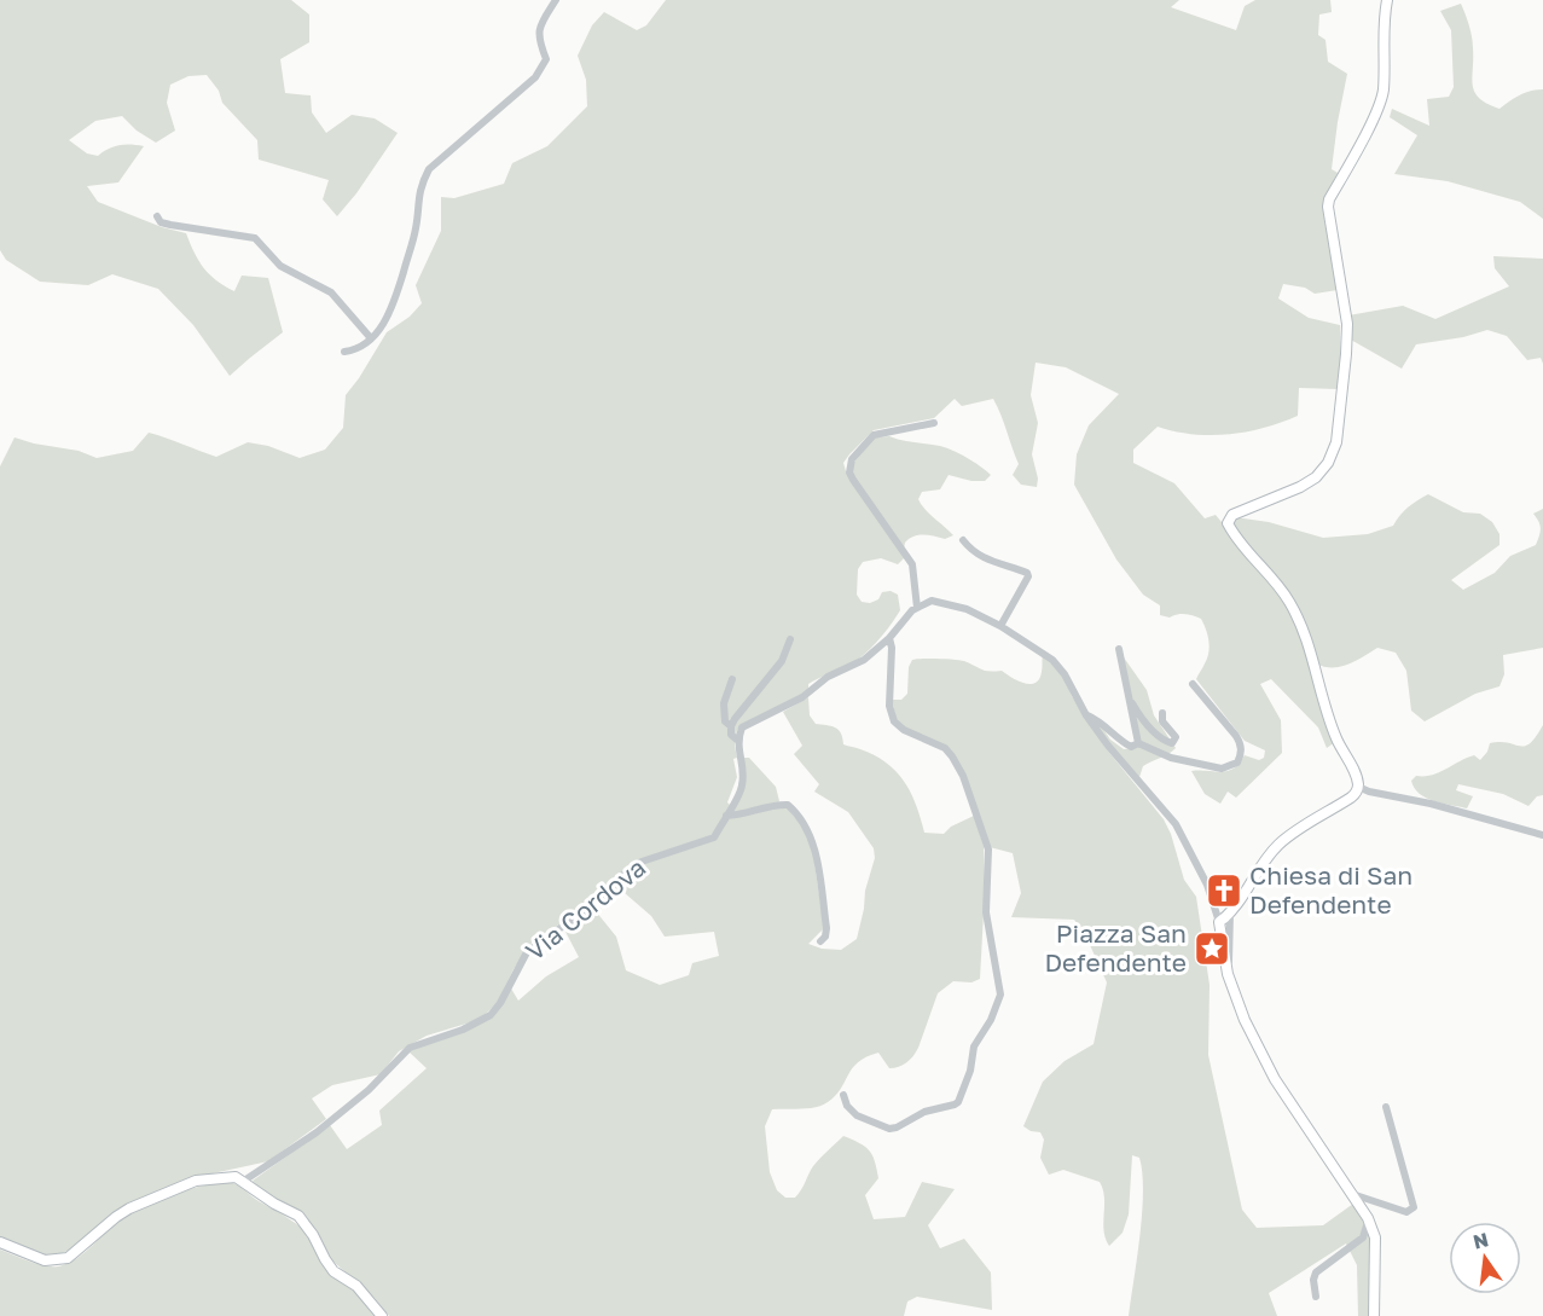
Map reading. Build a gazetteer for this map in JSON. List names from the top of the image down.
{
  "streets": {
    "street": ["Via Cordova"]
  },
  "places": {
    "church": ["Chiesa di San Defendente"],
    "place": ["Piazza San Defendente"]
  },
  "north": "top"
}
